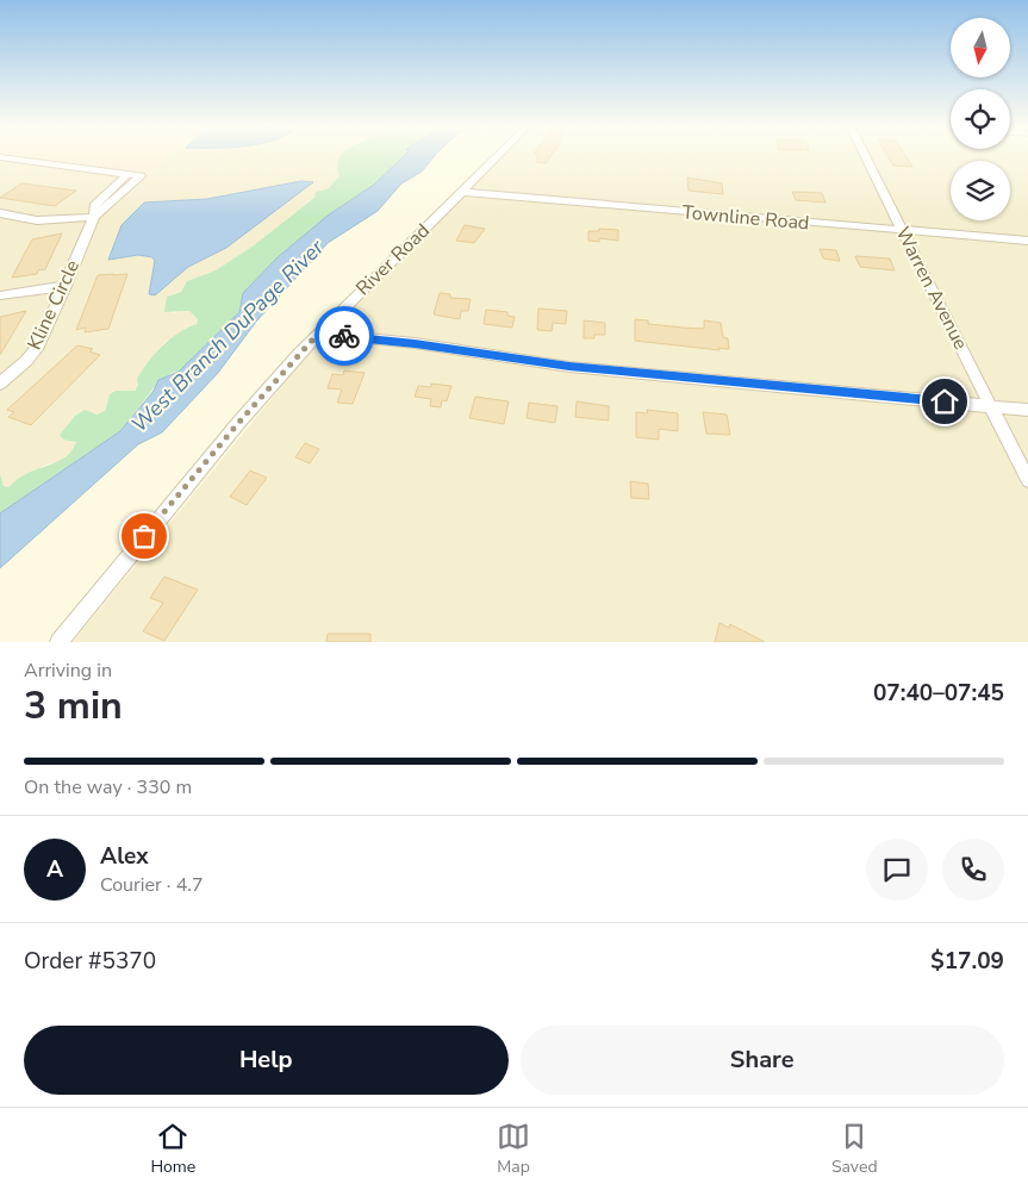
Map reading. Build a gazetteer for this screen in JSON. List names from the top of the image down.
{
  "streets": {
    "street": [
      "Townline Road",
      "River Road",
      "Warren Avenue",
      "Kline Circle"
    ]
  },
  "crossings": [
    ["Townline Road", "River Road"],
    ["Townline Road", "Warren Avenue"]
  ],
  "water": ["West Branch DuPage River"],
  "north": "bottom",
  "page": {
    "heading": ["3 min", "Arriving in", "07:40–07:45"],
    "panel": [
      "Alex",
      "Courier · 4.7",
      "Order #5370",
      "$17.09"
    ],
    "bar": "On the way · 330 m",
    "round": "A",
    "buttons": ["Help", "Share"],
    "tabs": ["Home", "Map", "Saved"]
  }
}
